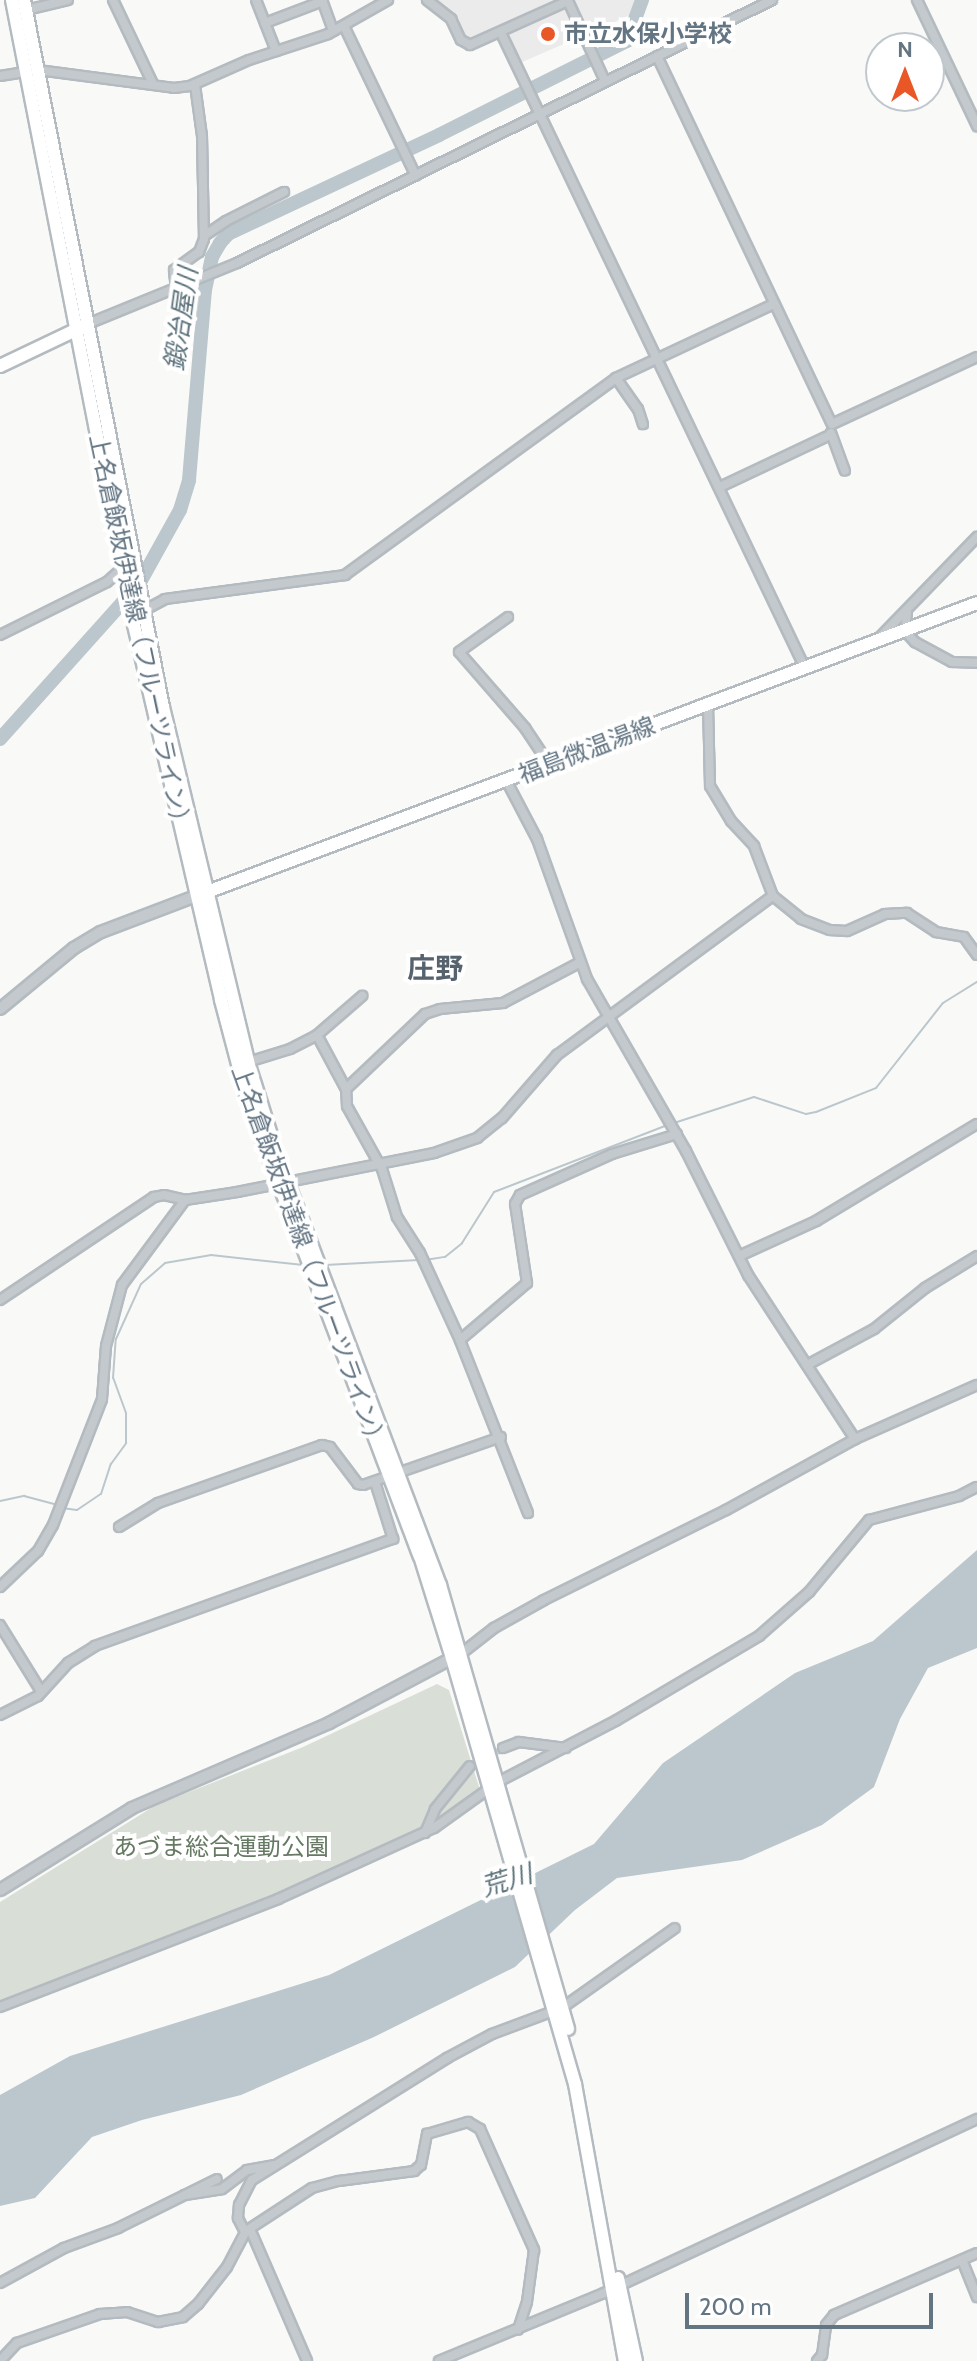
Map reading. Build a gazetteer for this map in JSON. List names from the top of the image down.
{
  "streets": {
    "main road": ["上名倉飯坂伊達線（フルーツライン）", "福島微温湯線"]
  },
  "crossings": [
    ["上名倉飯坂伊達線（フルーツライン）", "福島微温湯線"]
  ],
  "districts": ["庄野"],
  "water": ["鍛冶屋川", "荒川"],
  "parks": ["あづま総合運動公園"],
  "places": ["市立水保小学校"],
  "scale_bar": "200 m",
  "north": "top"
}
